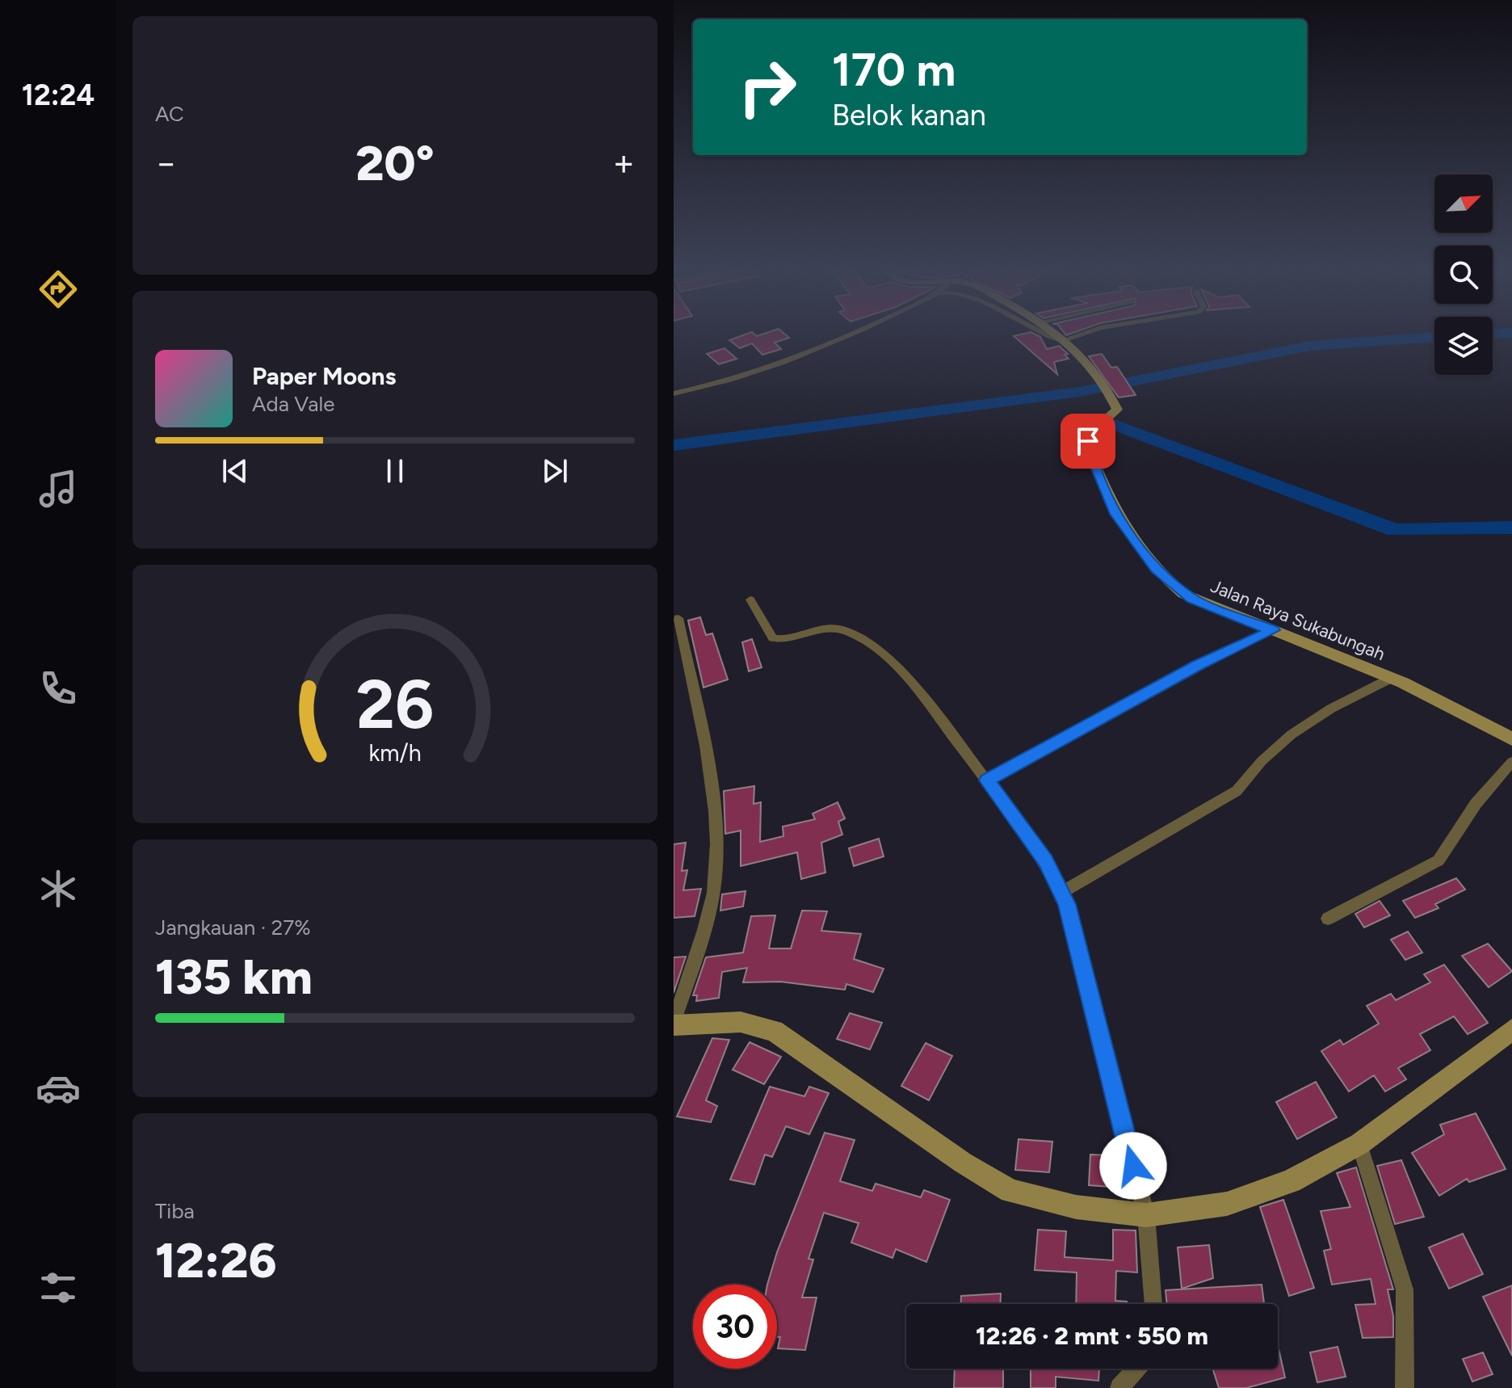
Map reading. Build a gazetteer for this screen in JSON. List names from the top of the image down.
{
  "streets": {
    "street": ["Jalan Raya Sukabungah"]
  },
  "north": "top right",
  "page": {
    "tabs": "12:24",
    "tile": [
      "AC",
      ["Jangkauan · 27%", "135 km"],
      ["Tiba", "12:26"]
    ],
    "turn": ["170 m", "Belok kanan"],
    "heat": ["−", "20°", "+"],
    "song": ["Paper Moons", "Ada Vale"],
    "limit": "30",
    "trip": "12:26 · 2 mnt · 550 m",
    "gauge": ["26", "km/h"]
  }
}
